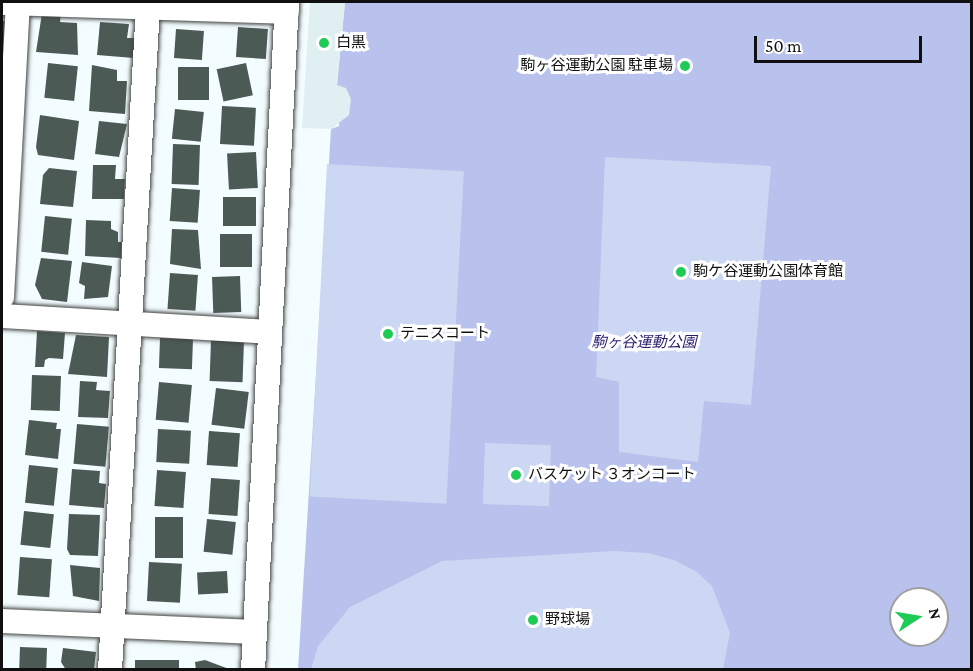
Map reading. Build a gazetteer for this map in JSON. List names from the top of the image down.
{
  "parks": ["駒ヶ谷運動公園"],
  "places": [
    "白黒",
    "駒ヶ谷運動公園 駐車場",
    "駒ケ谷運動公園体育館",
    "テニスコート",
    "バスケット ３オンコート",
    "野球場"
  ],
  "scale_bar": "50 m",
  "north": "right"
}
